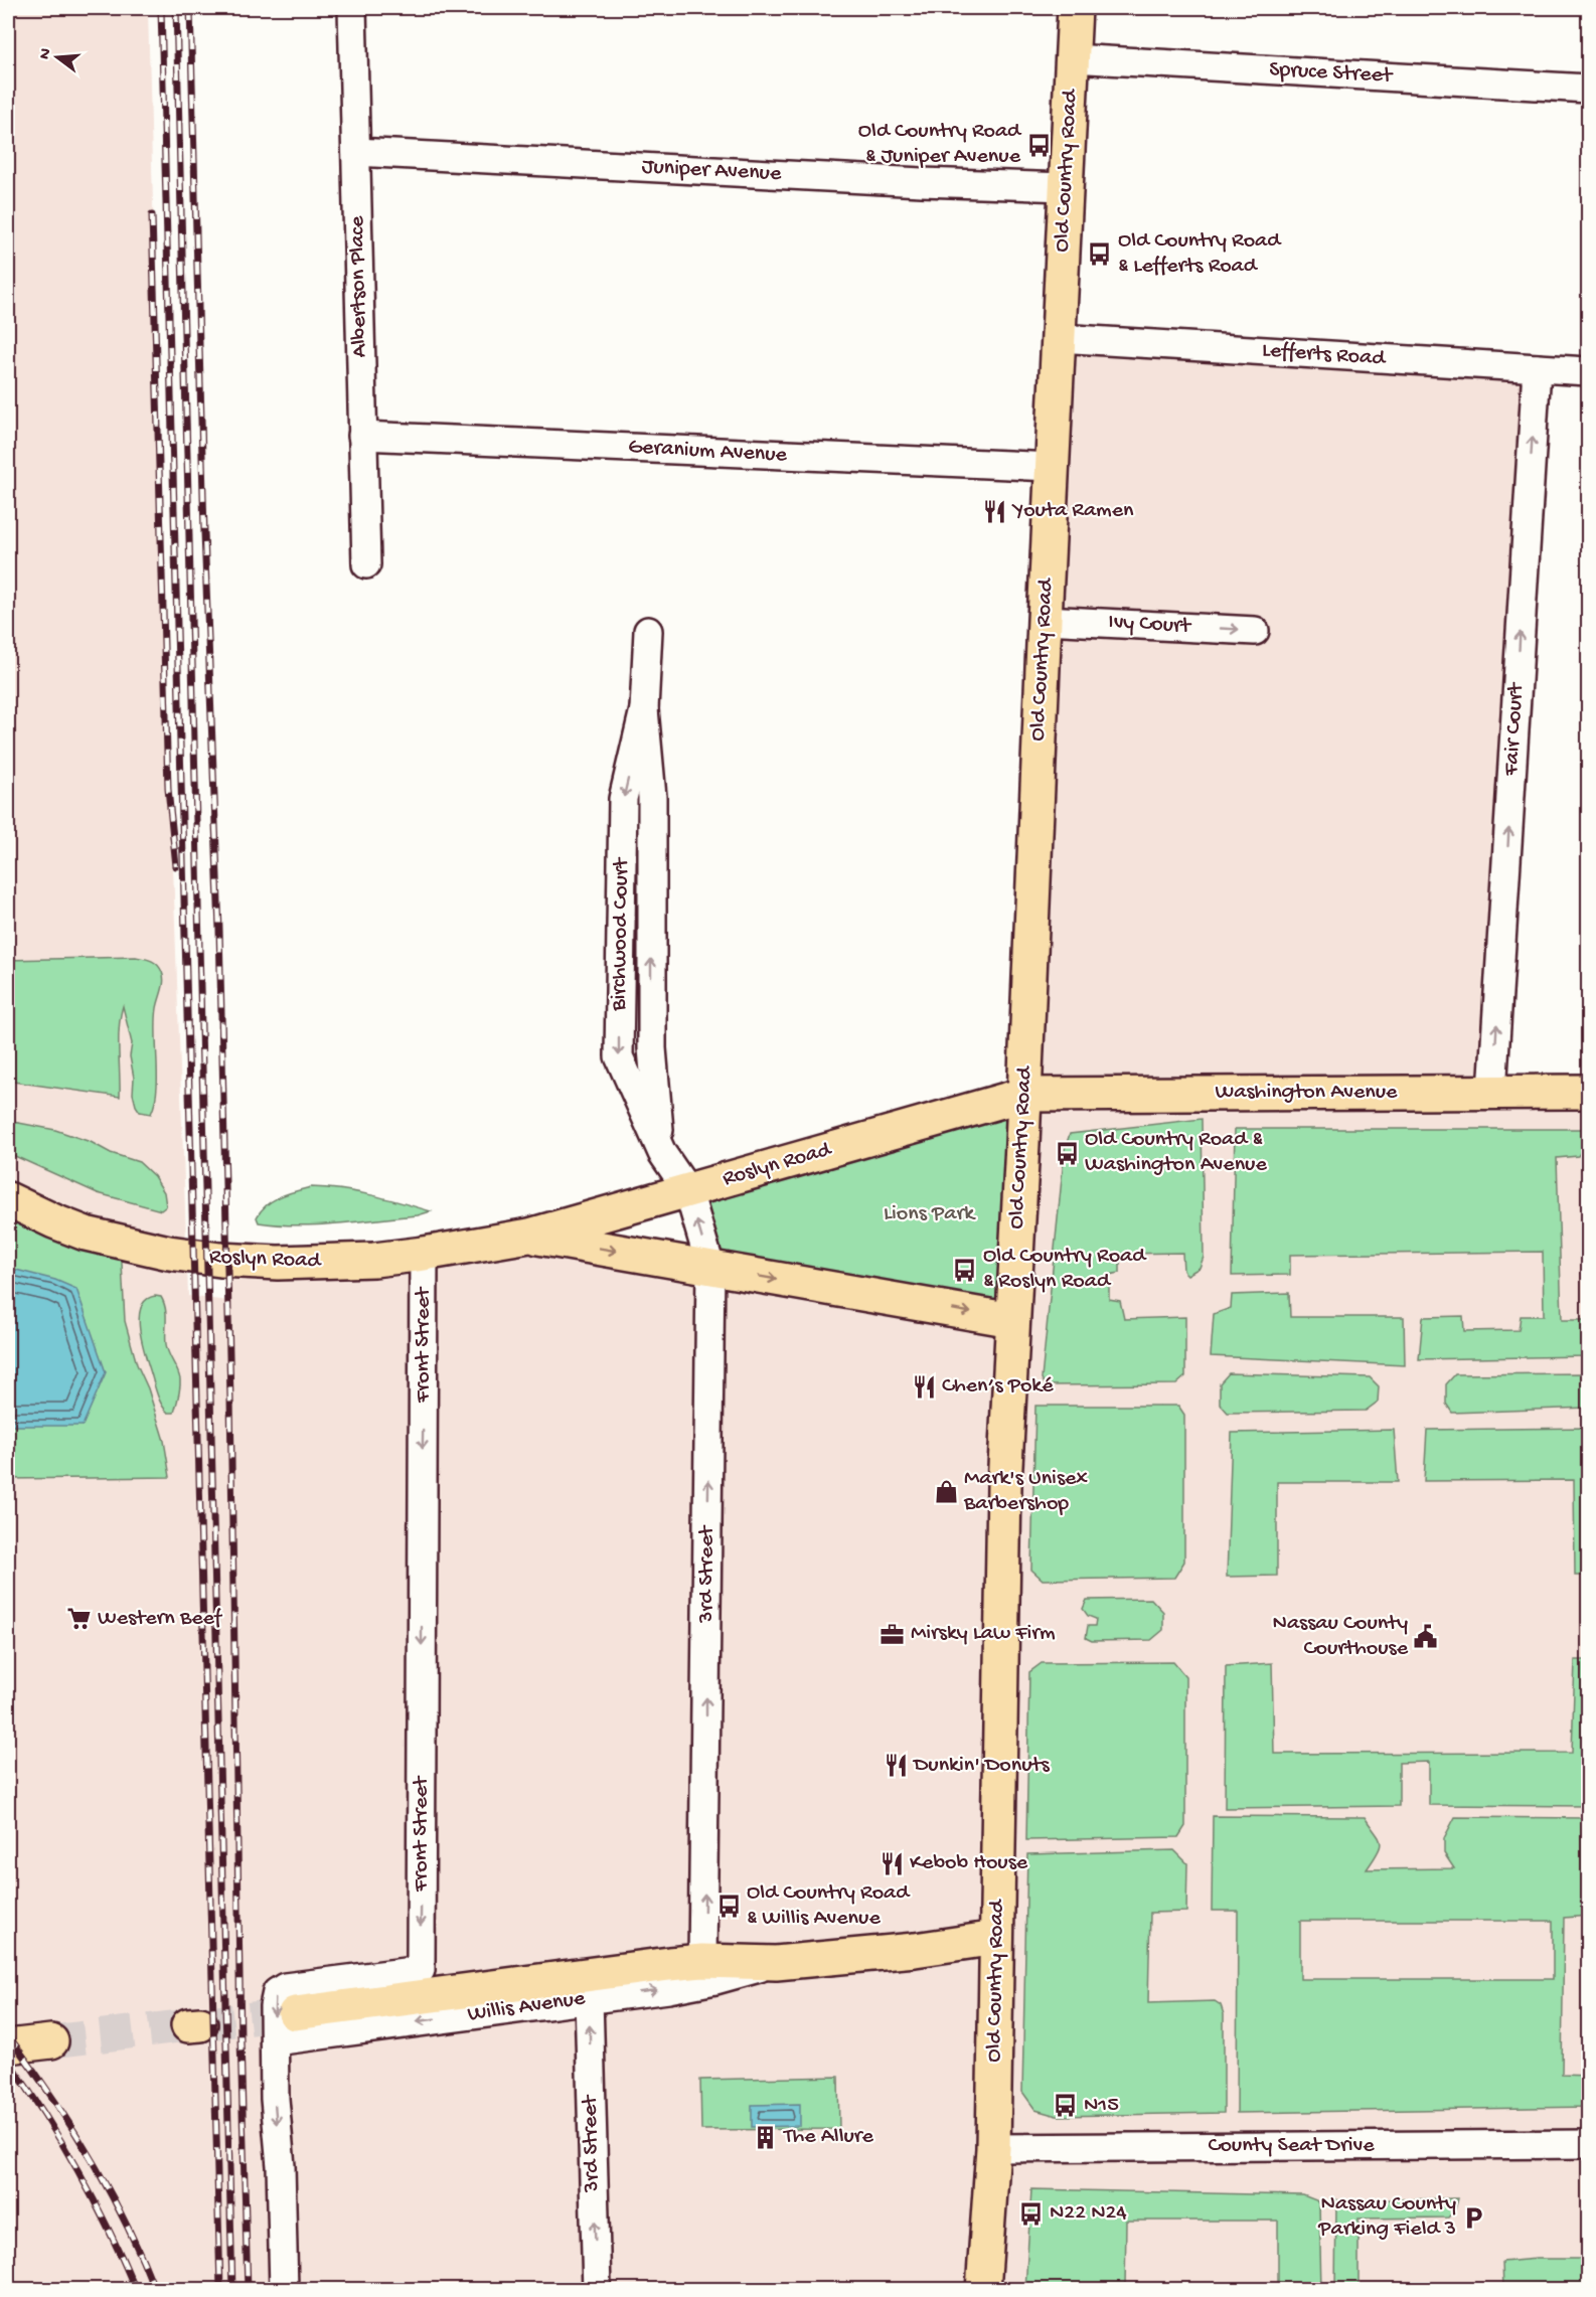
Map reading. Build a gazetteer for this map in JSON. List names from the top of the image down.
{
  "streets": {
    "main road": [
      "Old Country Road",
      "Washington Avenue",
      "Roslyn Road",
      "Willis Avenue"
    ],
    "street": [
      "Spruce Street",
      "Juniper Avenue",
      "Albertson Place",
      "Lefferts Road",
      "Geranium Avenue",
      "Ivy Court",
      "Fair Court",
      "Birchwood Court",
      "Front Street",
      "3rd Street",
      "County Seat Drive"
    ]
  },
  "crossings": [
    ["Spruce Street", "Old Country Road"],
    ["Juniper Avenue", "Old Country Road"],
    ["Juniper Avenue", "Albertson Place"],
    ["Old Country Road", "Lefferts Road"],
    ["Old Country Road", "Geranium Avenue"],
    ["Old Country Road", "Ivy Court"],
    ["Old Country Road", "Washington Avenue"],
    ["Old Country Road", "Roslyn Road"],
    ["Old Country Road", "Willis Avenue"],
    ["Old Country Road", "County Seat Drive"],
    ["Albertson Place", "Geranium Avenue"],
    ["Lefferts Road", "Fair Court"],
    ["Fair Court", "Washington Avenue"],
    ["Birchwood Court", "Roslyn Road"],
    ["Birchwood Court", "3rd Street"],
    ["Washington Avenue", "Roslyn Road"],
    ["Roslyn Road", "Front Street"],
    ["Roslyn Road", "3rd Street"],
    ["Front Street", "Willis Avenue"],
    ["3rd Street", "Willis Avenue"]
  ],
  "one_way": [
    "Ivy Court",
    "Fair Court",
    "Front Street",
    "3rd Street"
  ],
  "parks": ["Lions Park"],
  "places": {
    "bus stop": [
      "Old Country Road & Juniper Avenue",
      "Old Country Road & Lefferts Road",
      "Old Country Road & Washington Avenue",
      "Old Country Road & Roslyn Road",
      "Old Country Road & Willis Avenue",
      "N15",
      "N22 N24"
    ],
    "restaurant": [
      "Youta Ramen",
      "Chen’s Poké",
      "Dunkin' Donuts",
      "Kebob House"
    ],
    "shop": ["Mark's Unisex Barbershop"],
    "supermarket": ["Western Beef"],
    "office": ["Mirsky Law Firm"],
    "public building": ["Nassau County Courthouse"],
    "building": ["The Allure"],
    "parking": ["Nassau County Parking Field 3"]
  },
  "north": "left"
}
